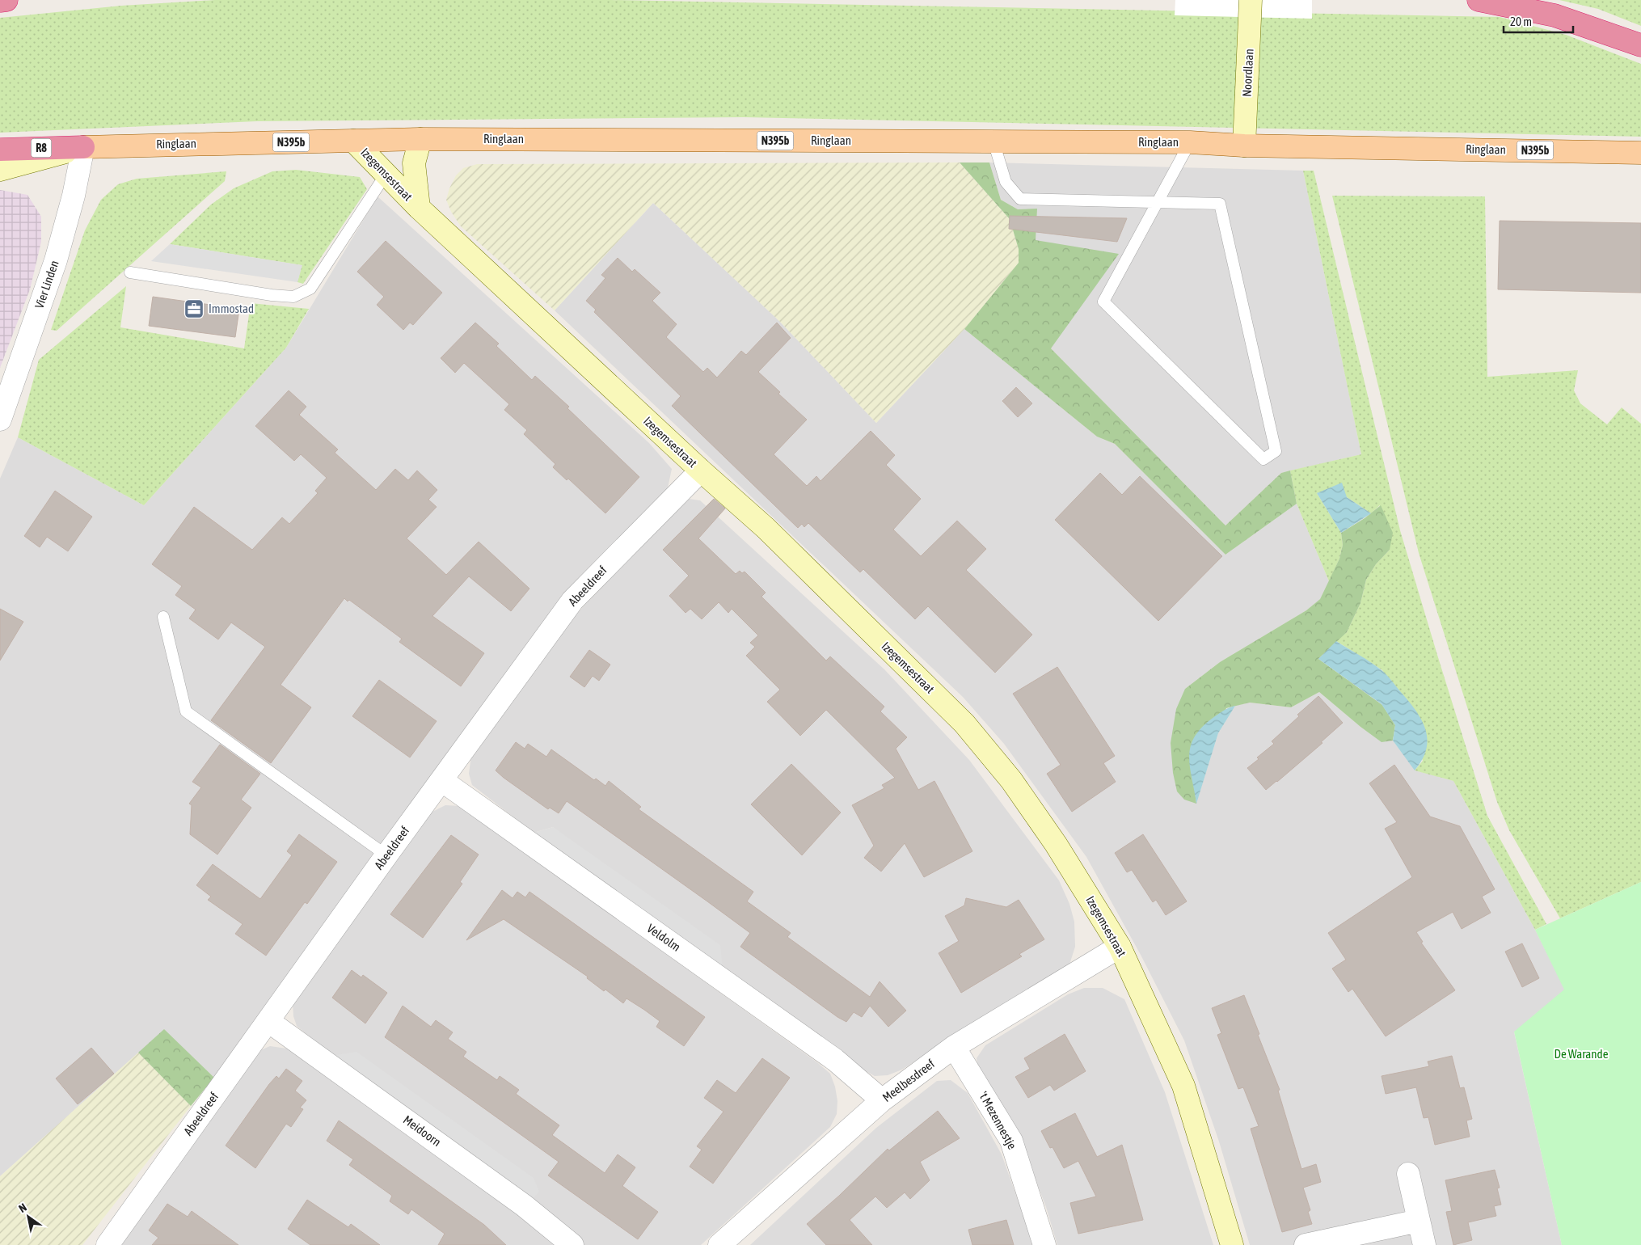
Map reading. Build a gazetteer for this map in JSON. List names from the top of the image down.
{
  "streets": {
    "highway": ["R8"],
    "main road": ["Ringlaan", "N395b"],
    "street": [
      "Noordlaan",
      "Izegemsestraat",
      "Vier Linden",
      "Abeeldreef",
      "Veldolm",
      "Meelbesdreef",
      "'t Mezennestje",
      "Meidoorn"
    ]
  },
  "crossings": [
    ["Noordlaan", "Ringlaan"],
    ["Ringlaan", "R8"],
    ["Ringlaan", "Izegemsestraat"],
    ["Ringlaan", "Vier Linden"],
    ["R8", "Vier Linden"],
    ["Izegemsestraat", "Abeeldreef"],
    ["Izegemsestraat", "Meelbesdreef"],
    ["Abeeldreef", "Veldolm"],
    ["Abeeldreef", "Meidoorn"],
    ["Veldolm", "Meelbesdreef"],
    ["Meelbesdreef", "'t Mezennestje"]
  ],
  "parks": ["De Warande"],
  "places": {
    "office": ["Immostad"]
  },
  "scale_bar": "20 m",
  "north": "top left"
}
